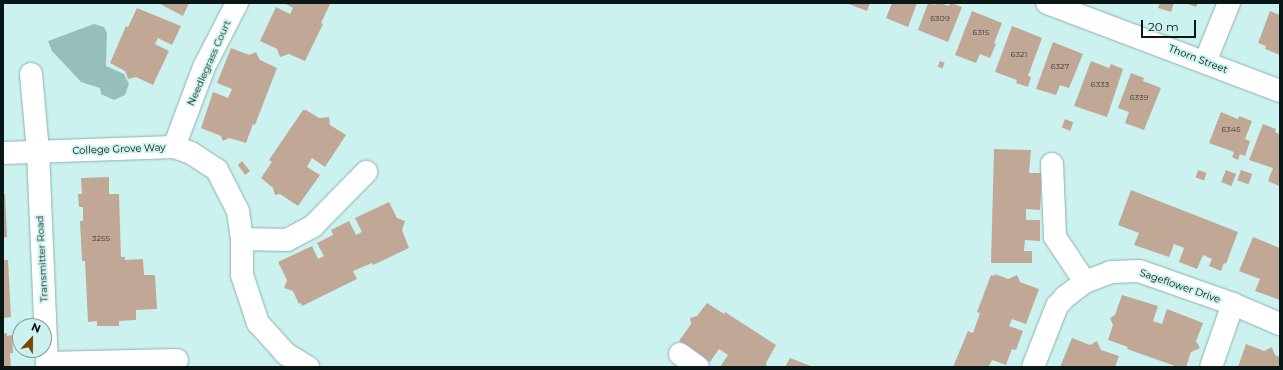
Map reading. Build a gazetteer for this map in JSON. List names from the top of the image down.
{
  "streets": {
    "street": [
      "Thorn Street",
      "Needlegrass Court",
      "College Grove Way",
      "Transmitter Road",
      "Sageflower Drive"
    ]
  },
  "crossings": [
    ["Needlegrass Court", "College Grove Way"],
    ["College Grove Way", "Transmitter Road"]
  ],
  "house_numbers": [
    "6309",
    "6315",
    "6321",
    "6327",
    "6333",
    "6339",
    "6345",
    "3255"
  ],
  "scale_bar": "20 m",
  "north": "top"
}
